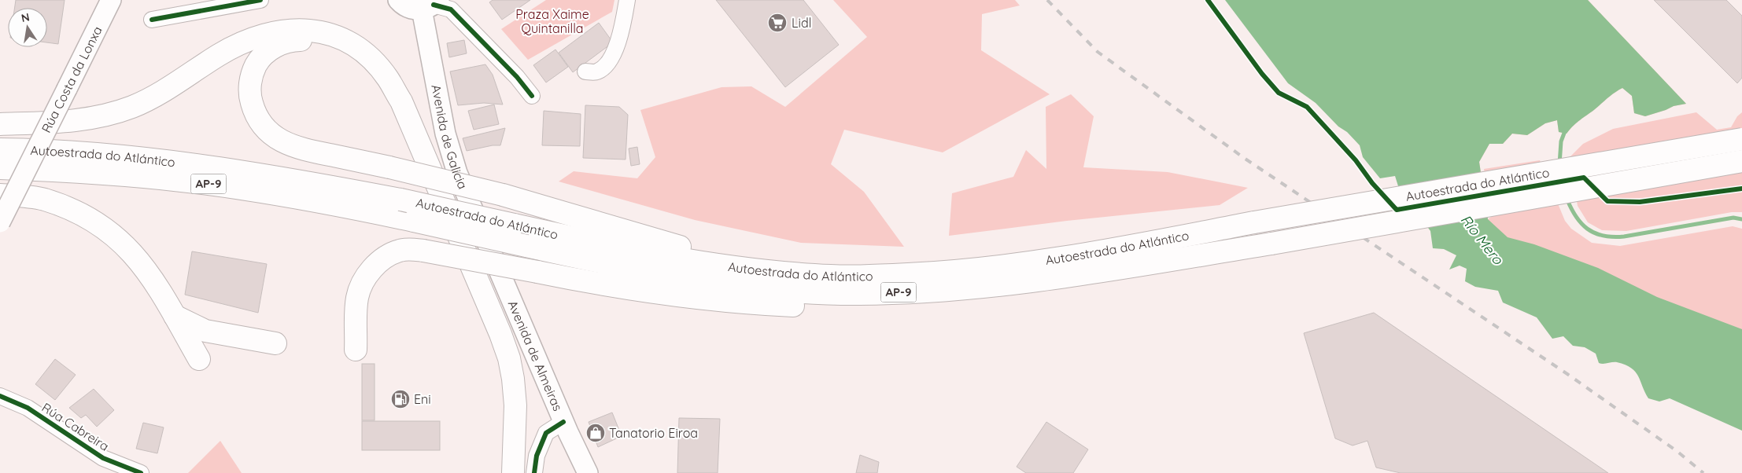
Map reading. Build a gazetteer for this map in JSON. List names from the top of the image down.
{
  "streets": {
    "highway": ["Autoestrada do Atlántico", "AP-9"],
    "main road": ["Rúa Costa da Lonxa", "Avenida de Galicia", "Avenida de Almeiras"],
    "street": ["Rúa Cabreira"]
  },
  "crossings": [
    ["Avenida de Galicia", "Avenida de Almeiras"]
  ],
  "water": ["Río Mero"],
  "parks": ["Praza Xaime Quintanilla"],
  "places": {
    "supermarket": ["Lidl"],
    "fuel station": ["Eni"],
    "shop": ["Tanatorio Eiroa"]
  },
  "north": "top"
}
